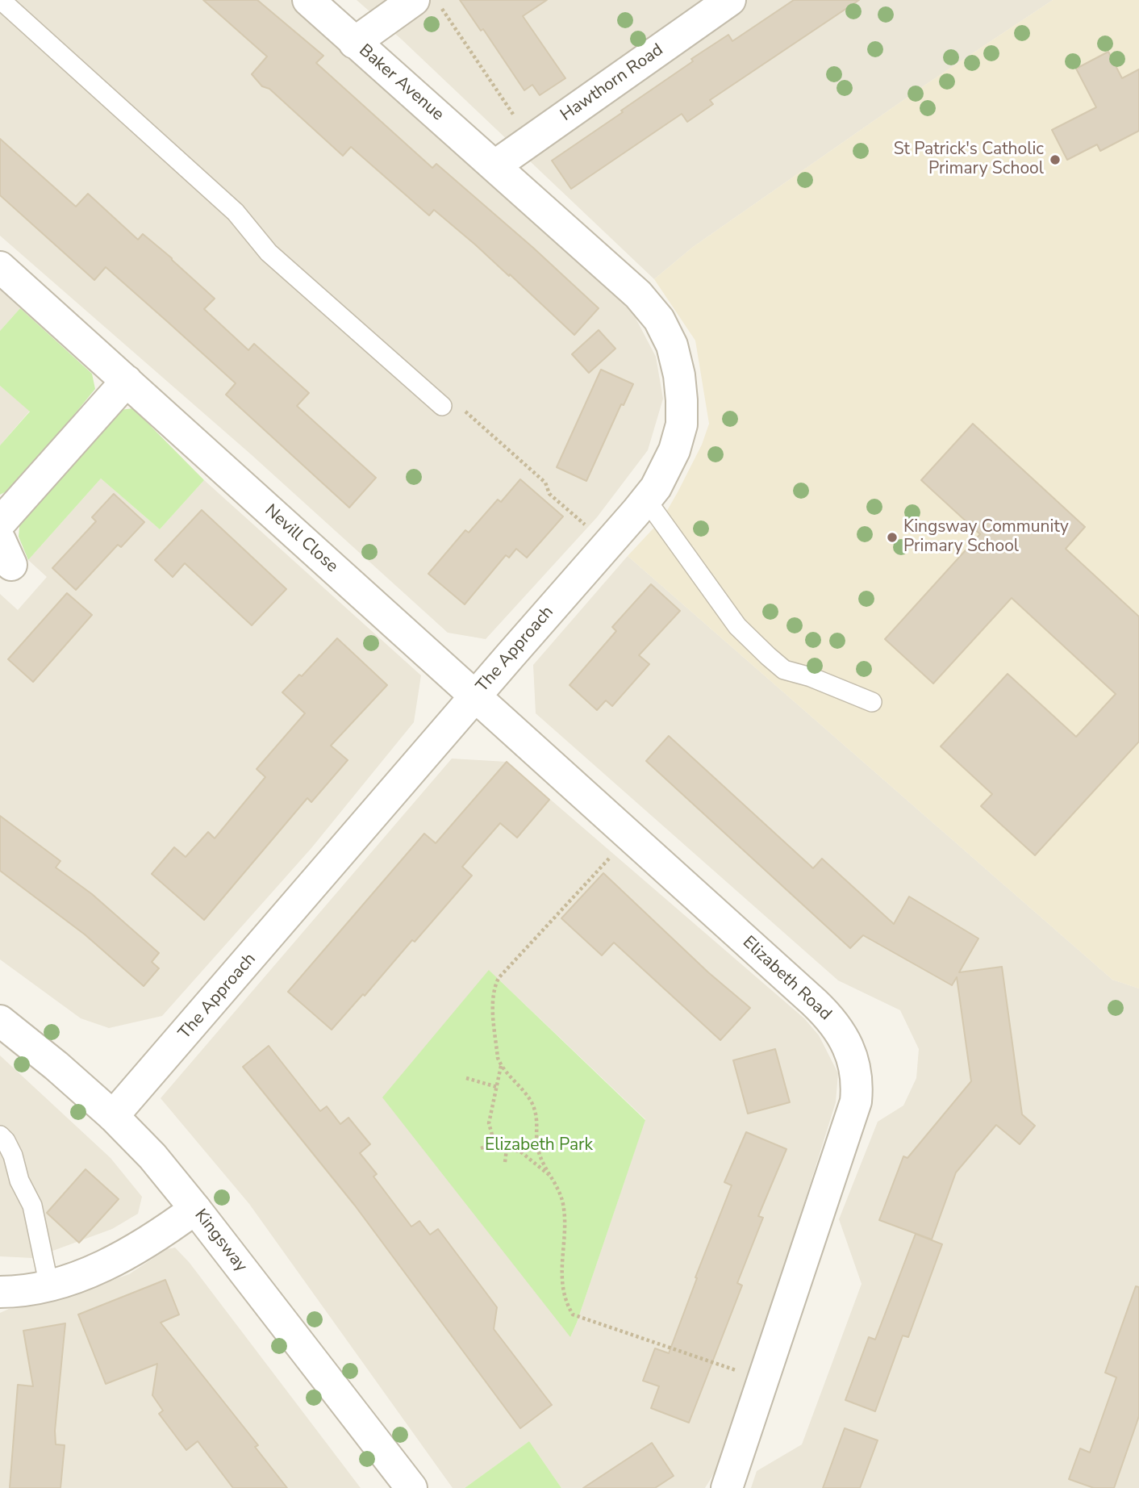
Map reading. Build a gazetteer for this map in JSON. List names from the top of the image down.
{
  "streets": {
    "street": [
      "Baker Avenue",
      "Hawthorn Road",
      "Nevill Close",
      "The Approach",
      "Elizabeth Road",
      "Kingsway"
    ]
  },
  "crossings": [
    ["Baker Avenue", "Hawthorn Road"],
    ["Baker Avenue", "The Approach"],
    ["Hawthorn Road", "The Approach"],
    ["Nevill Close", "The Approach"],
    ["Nevill Close", "Elizabeth Road"],
    ["The Approach", "Elizabeth Road"],
    ["The Approach", "Kingsway"]
  ],
  "parks": ["Elizabeth Park"],
  "places": ["St Patrick's Catholic Primary School", "Kingsway Community Primary School"]
}
